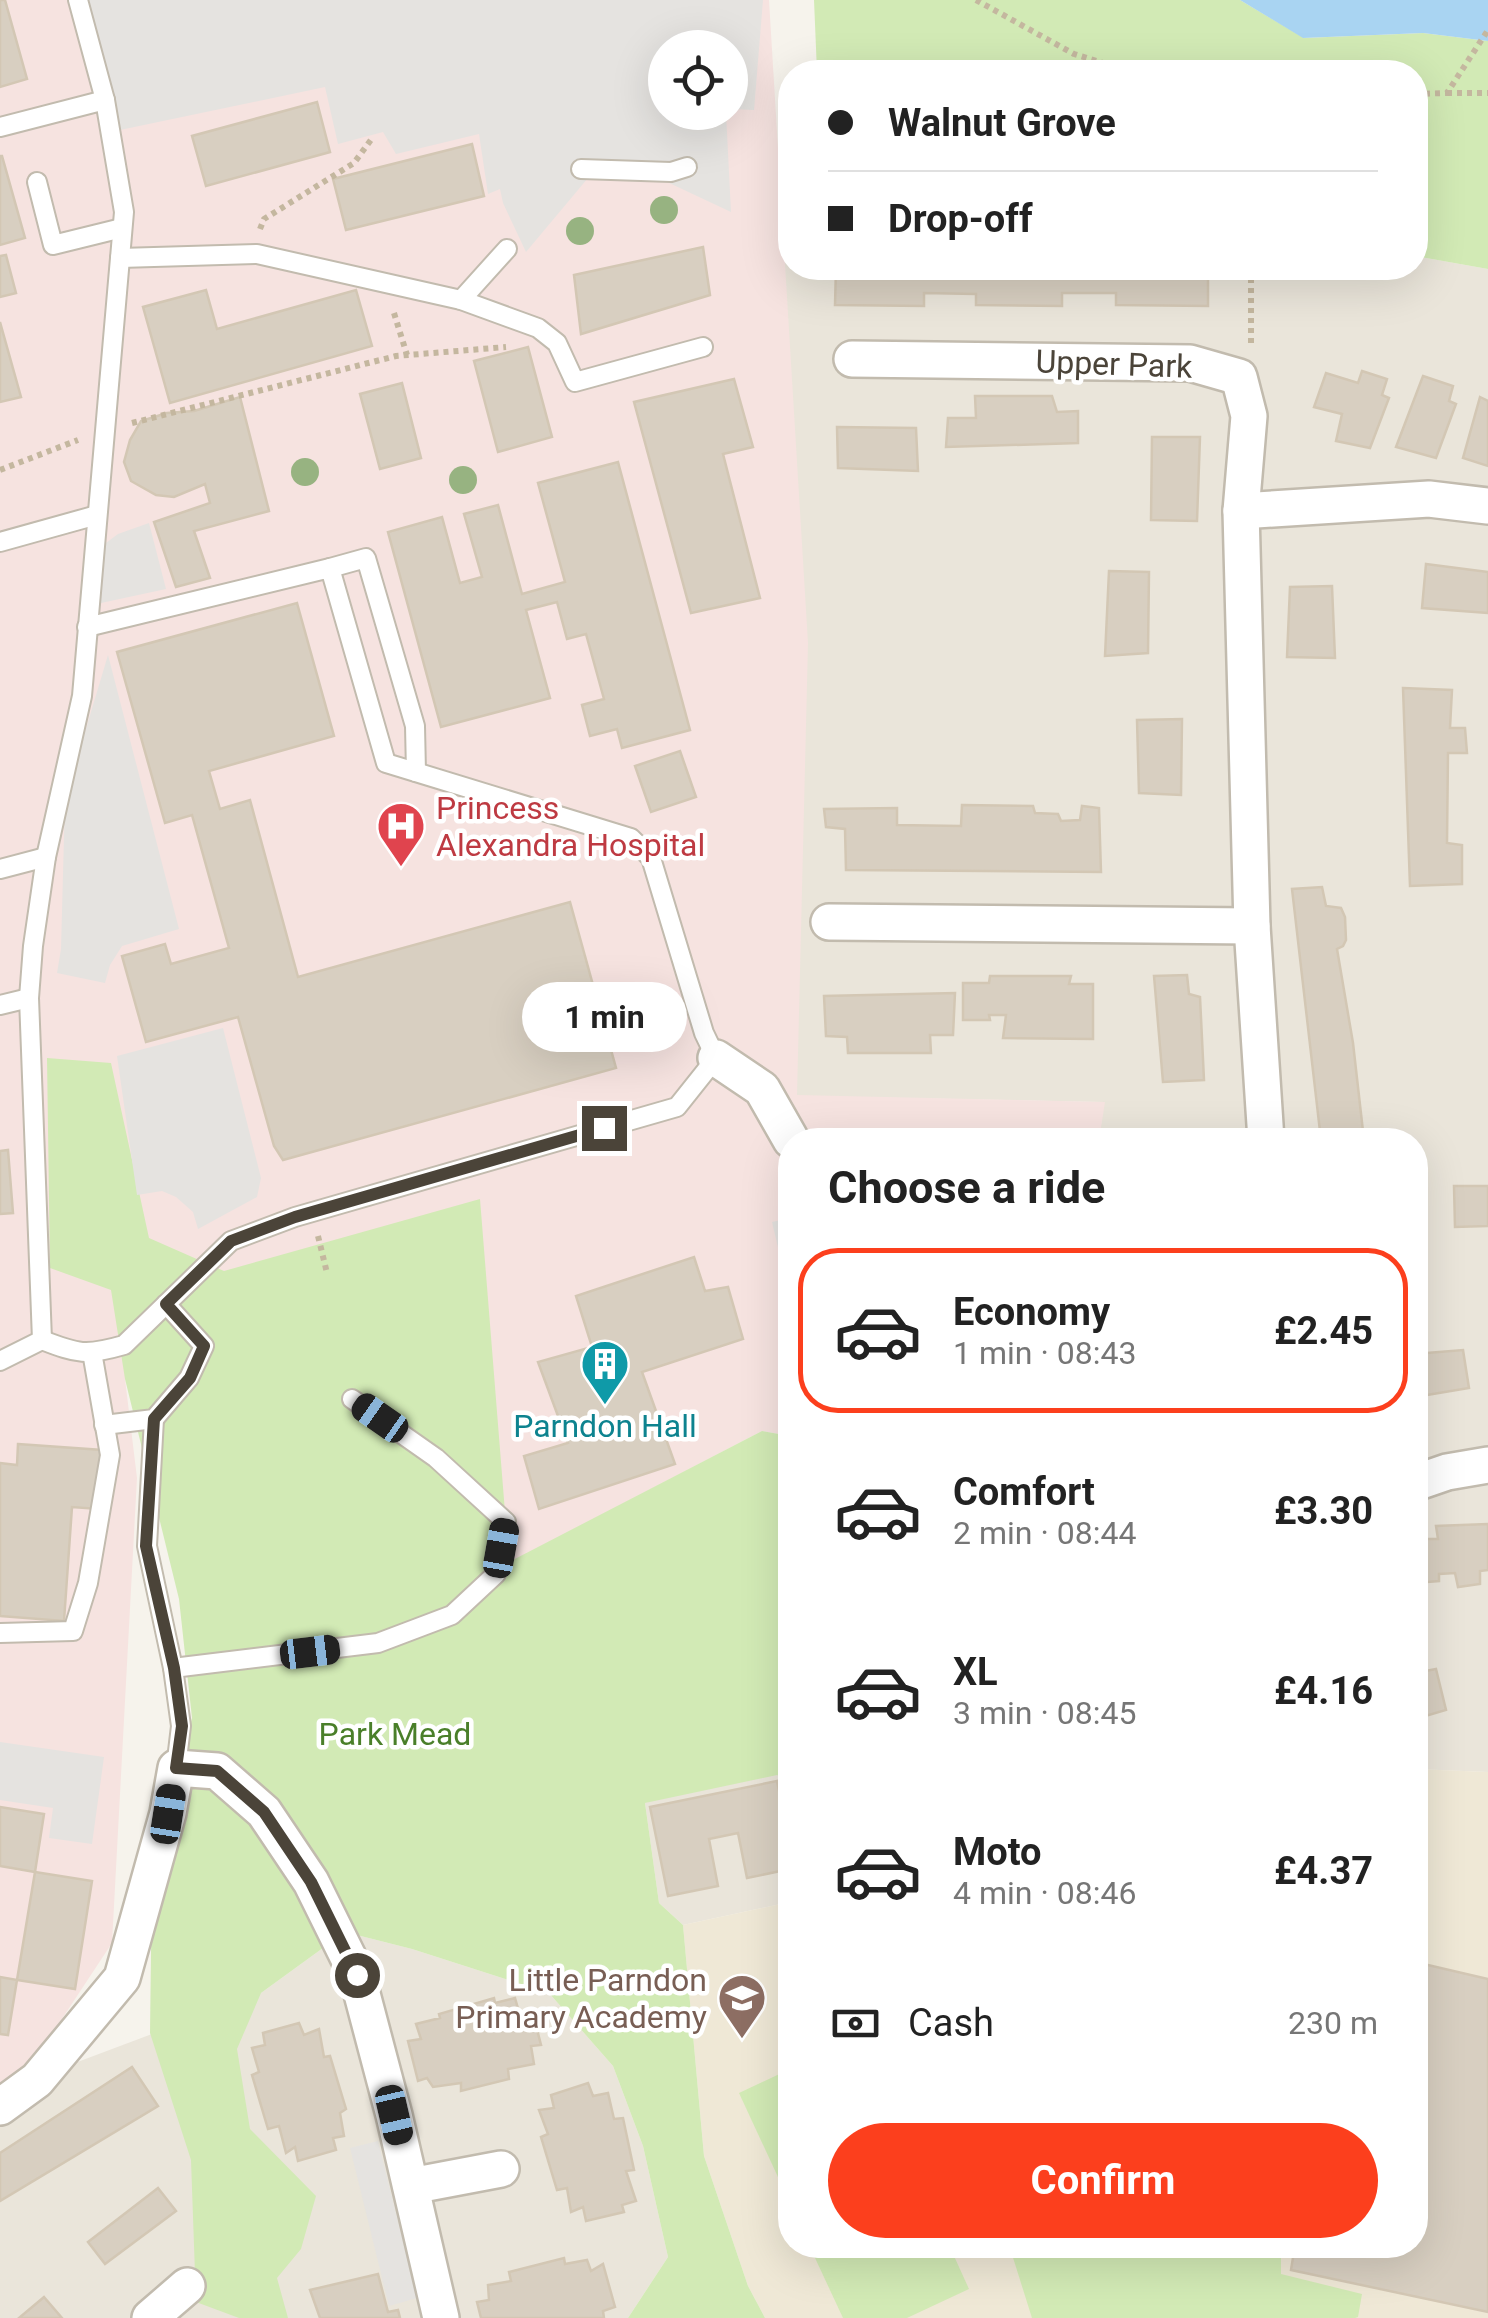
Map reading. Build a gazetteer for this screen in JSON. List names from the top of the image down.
{
  "streets": {
    "street": ["Upper Park"]
  },
  "parks": ["Park Mead"],
  "places": {
    "hospital": ["Princess Alexandra Hospital"],
    "building": ["Parndon Hall"],
    "school or university": ["Little Parndon Primary Academy"]
  },
  "page": {
    "banner": ["Walnut Grove", "Drop-off"],
    "bubble": "1 min",
    "heading": "Choose a ride",
    "list": [
      {
        "name": "Economy",
        "note": "1 min · 08:43",
        "value": "£2.45"
      },
      {
        "name": "Comfort",
        "note": "2 min · 08:44",
        "value": "£3.30"
      },
      {
        "name": "XL",
        "note": "3 min · 08:45",
        "value": "£4.16"
      },
      {
        "name": "Moto",
        "note": "4 min · 08:46",
        "value": "£4.37"
      }
    ],
    "pay": ["Cash", "230 m"],
    "buttons": "Confirm"
  }
}
